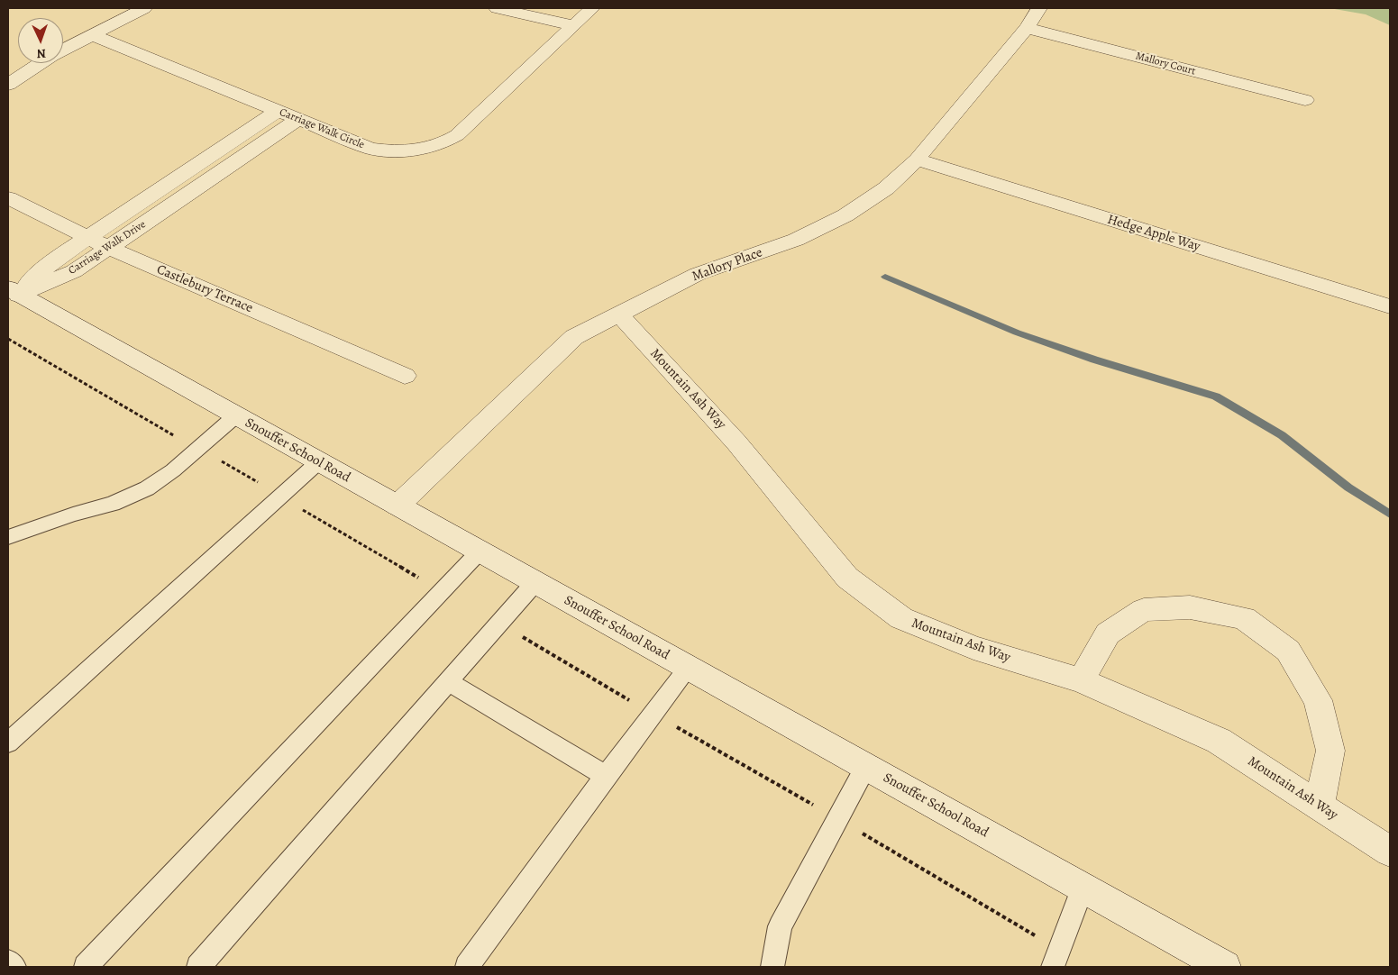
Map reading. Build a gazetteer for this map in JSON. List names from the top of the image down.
{
  "streets": {
    "street": [
      "Mallory Court",
      "Carriage Walk Circle",
      "Hedge Apple Way",
      "Carriage Walk Drive",
      "Mallory Place",
      "Castlebury Terrace",
      "Mountain Ash Way",
      "Snouffer School Road"
    ]
  },
  "crossings": [
    ["Mallory Court", "Mallory Place"],
    ["Carriage Walk Circle", "Carriage Walk Drive"],
    ["Hedge Apple Way", "Mallory Place"],
    ["Carriage Walk Drive", "Castlebury Terrace"],
    ["Carriage Walk Drive", "Snouffer School Road"],
    ["Mallory Place", "Mountain Ash Way"],
    ["Mallory Place", "Snouffer School Road"]
  ],
  "north": "bottom"
}
